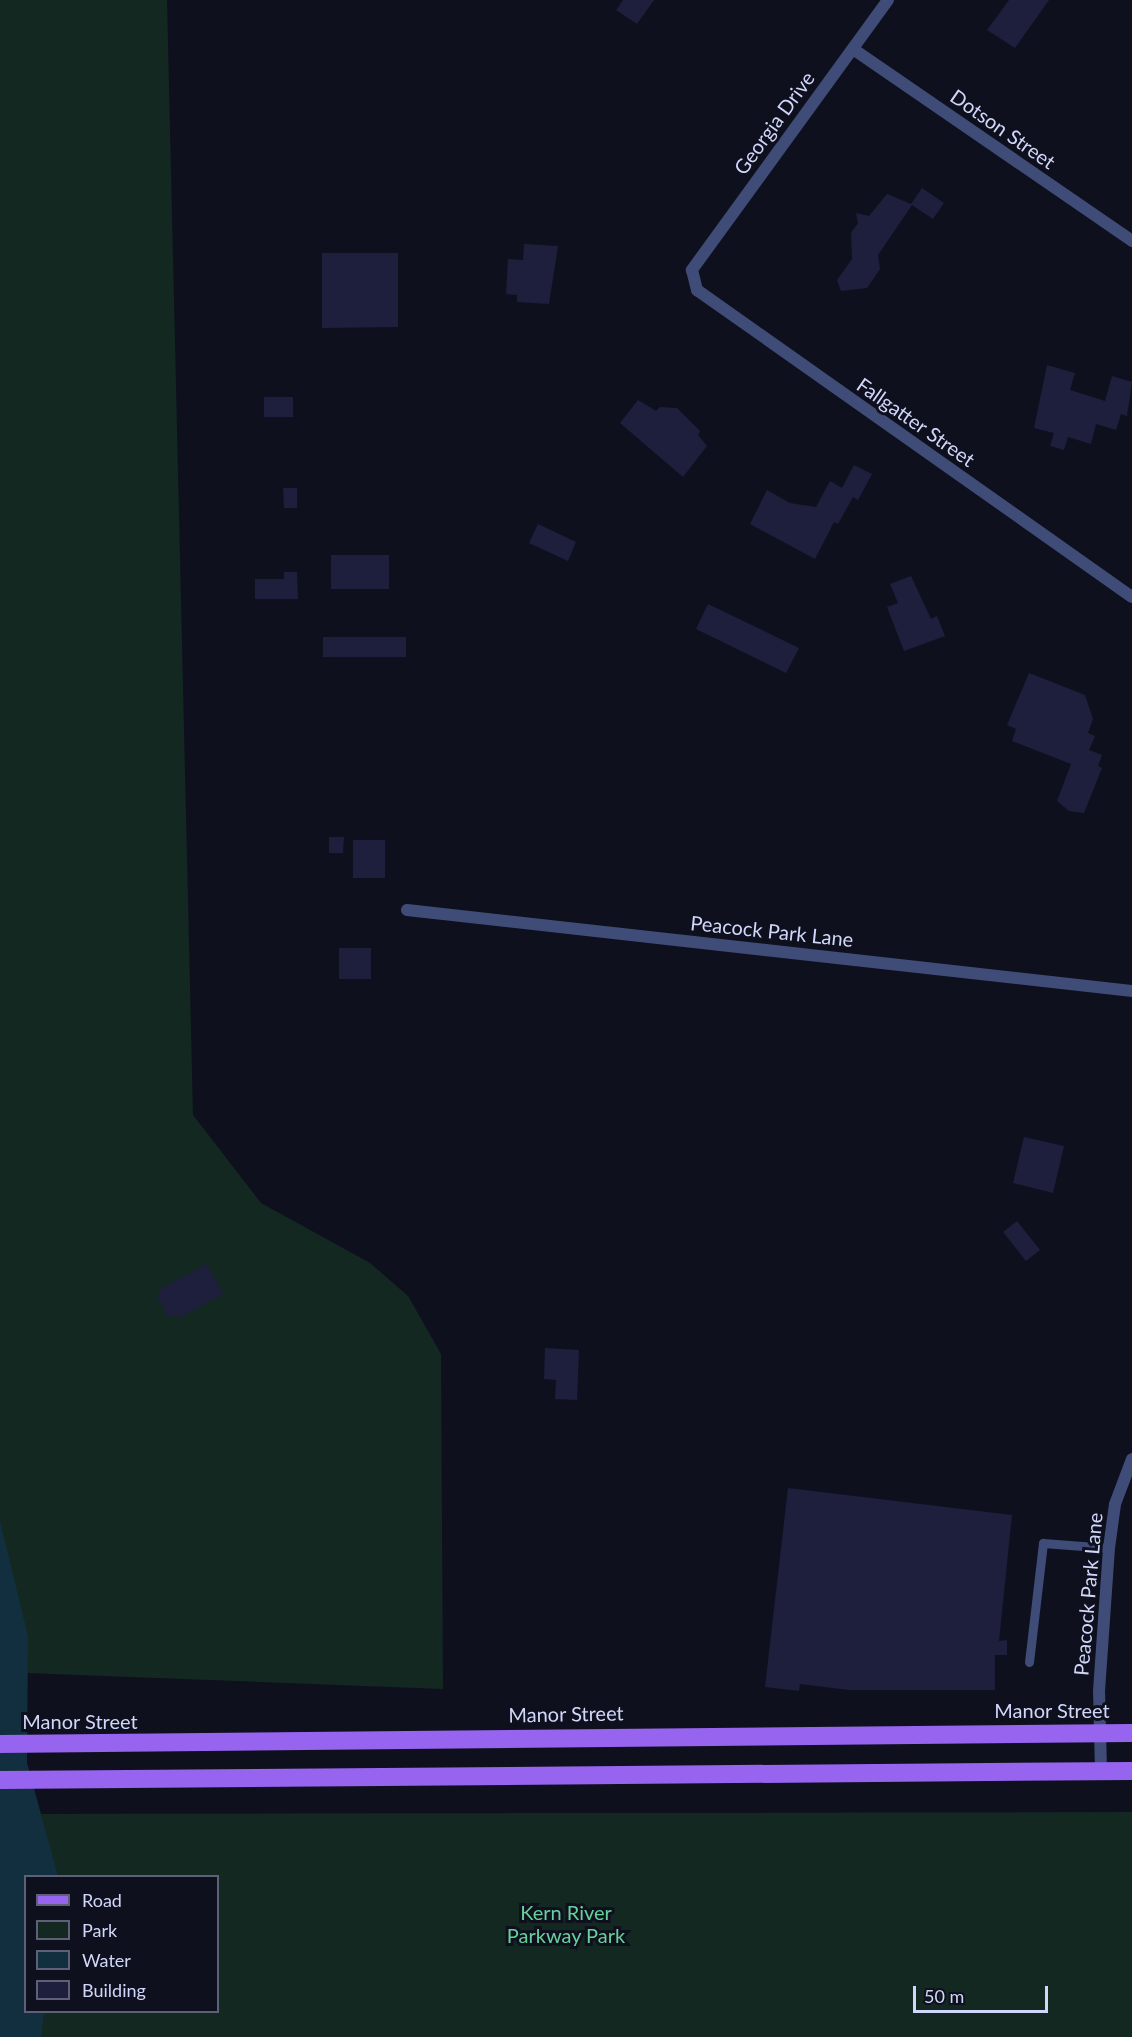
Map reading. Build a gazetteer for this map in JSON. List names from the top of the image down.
{
  "streets": {
    "main road": ["Manor Street"],
    "street": [
      "Georgia Drive",
      "Dotson Street",
      "Fallgatter Street",
      "Peacock Park Lane"
    ]
  },
  "crossings": [
    ["Georgia Drive", "Dotson Street"],
    ["Georgia Drive", "Fallgatter Street"],
    ["Peacock Park Lane", "Manor Street"]
  ],
  "parks": ["Kern River Parkway Park"],
  "legend": [
    "Road",
    "Park",
    "Water",
    "Building"
  ],
  "scale_bar": "50 m"
}
